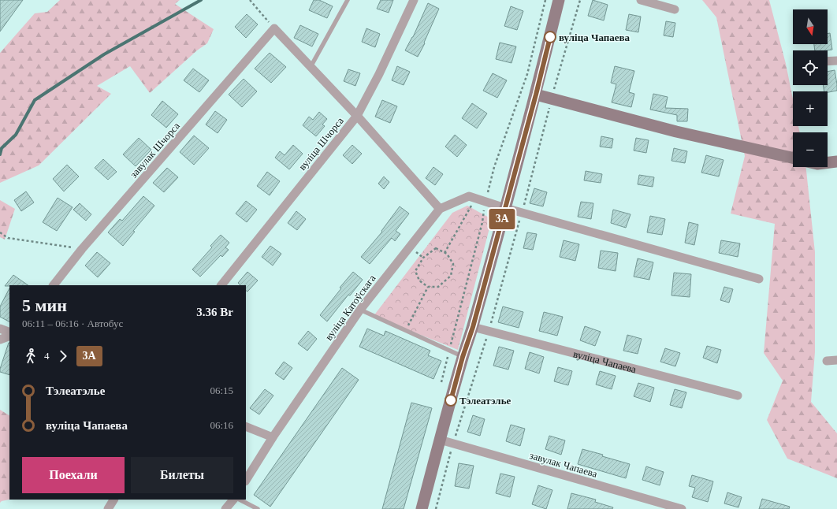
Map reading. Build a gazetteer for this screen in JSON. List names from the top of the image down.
{
  "streets": {
    "street": [
      "вуліца Шчорса",
      "завулак Шчорса",
      "вуліца Катоўскага",
      "вуліца Чапаева",
      "завулак Чапаева"
    ]
  },
  "places": ["вуліца Чапаева", "Тэлеатэлье"],
  "lines": ["bus line 3А"],
  "north": "bottom",
  "page": {
    "on_map": "3А",
    "map_buttons": ["+", "−"],
    "heading": ["5 мин", "06:11 – 06:16 · Автобус", "3.36 Br"],
    "legs": ["4", "3А"],
    "list": [
      {
        "name": "Тэлеатэлье",
        "value": "06:15"
      },
      {
        "name": "вуліца Чапаева",
        "value": "06:16"
      }
    ],
    "buttons": ["Поехали", "Билеты"]
  }
}
